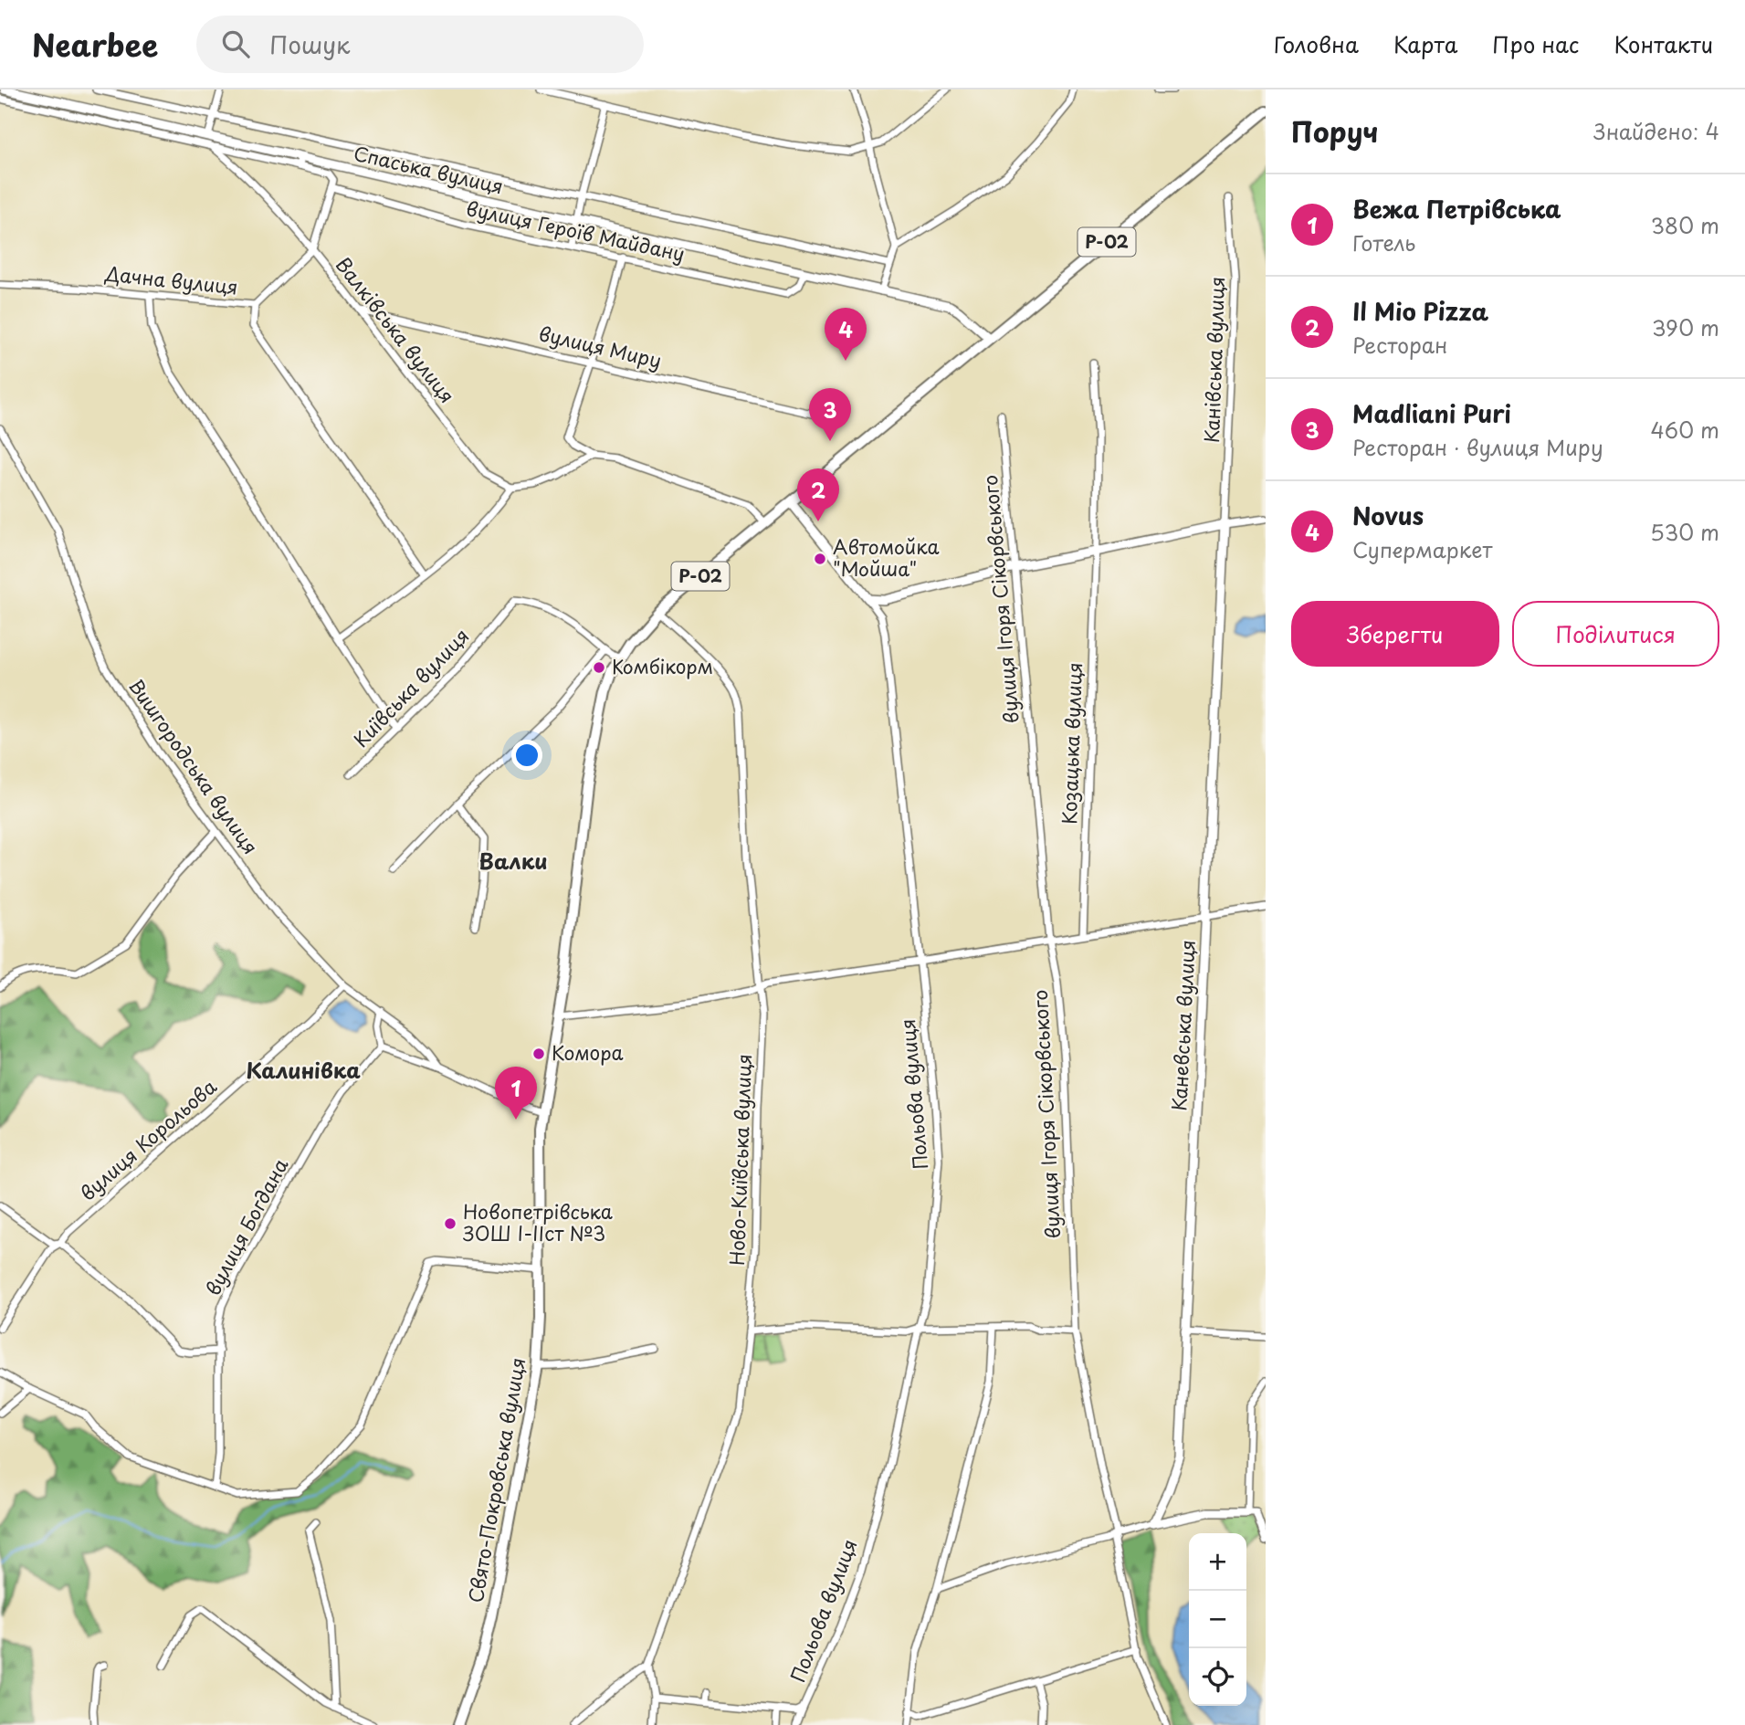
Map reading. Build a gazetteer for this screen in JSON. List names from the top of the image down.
{
  "streets": {
    "main road": ["Р-02", "Свято-Покровська вулиця"],
    "street": [
      "Спаська вулиця",
      "вулиця Героїв Майдану",
      "Дачна вулиця",
      "Валківська вулиця",
      "вулиця Миру",
      "Канівська вулиця",
      "вулиця Ігоря Сікорвського",
      "Київська вулиця",
      "Козацька вулиця",
      "Вишгородська вулиця",
      "Каневська вулиця",
      "Польова вулиця",
      "вулиця Корольова",
      "Ново-Київська вулиця",
      "вулиця Богдана"
    ]
  },
  "crossings": [
    ["Спаська вулиця", "вулиця Героїв Майдану"],
    ["Спаська вулиця", "Свято-Покровська вулиця"],
    ["вулиця Героїв Майдану", "Дачна вулиця"],
    ["Дачна вулиця", "Валківська вулиця"],
    ["Валківська вулиця", "вулиця Миру"],
    ["Канівська вулиця", "Каневська вулиця"],
    ["Київська вулиця", "Свято-Покровська вулиця"],
    ["Вишгородська вулиця", "вулиця Корольова"],
    ["Вишгородська вулиця", "вулиця Богдана"],
    ["Вишгородська вулиця", "Свято-Покровська вулиця"],
    ["Польова вулиця", "Ново-Київська вулиця"],
    ["Польова вулиця", "Свято-Покровська вулиця"],
    ["Ново-Київська вулиця", "Свято-Покровська вулиця"]
  ],
  "districts": ["Валки", "Калинівка"],
  "places": [
    "Автомойка \"Мойша\"",
    "Комбікорм",
    "Комора",
    "Новопетрівська ЗОШ I-IIст №3"
  ],
  "page": {
    "header": "Nearbee",
    "search": "Пошук",
    "nav": [
      "Головна",
      "Карта",
      "Про нас",
      "Контакти"
    ],
    "heading": ["Поруч", "Знайдено: 4"],
    "list": [
      {
        "mark": "1",
        "name": "Вежа Петрівська",
        "note": "Готель",
        "value": "380 m"
      },
      {
        "mark": "2",
        "name": "Il Mio Pizza",
        "note": "Ресторан",
        "value": "390 m"
      },
      {
        "mark": "3",
        "name": "Madliani Puri",
        "note": "Ресторан · вулиця Миру",
        "value": "460 m"
      },
      {
        "mark": "4",
        "name": "Novus",
        "note": "Супермаркет",
        "value": "530 m"
      }
    ],
    "pins": [
      "4",
      "3",
      "2",
      "1"
    ],
    "buttons": ["Зберегти", "Поділитися"],
    "map_buttons": ["+", "−"]
  }
}
